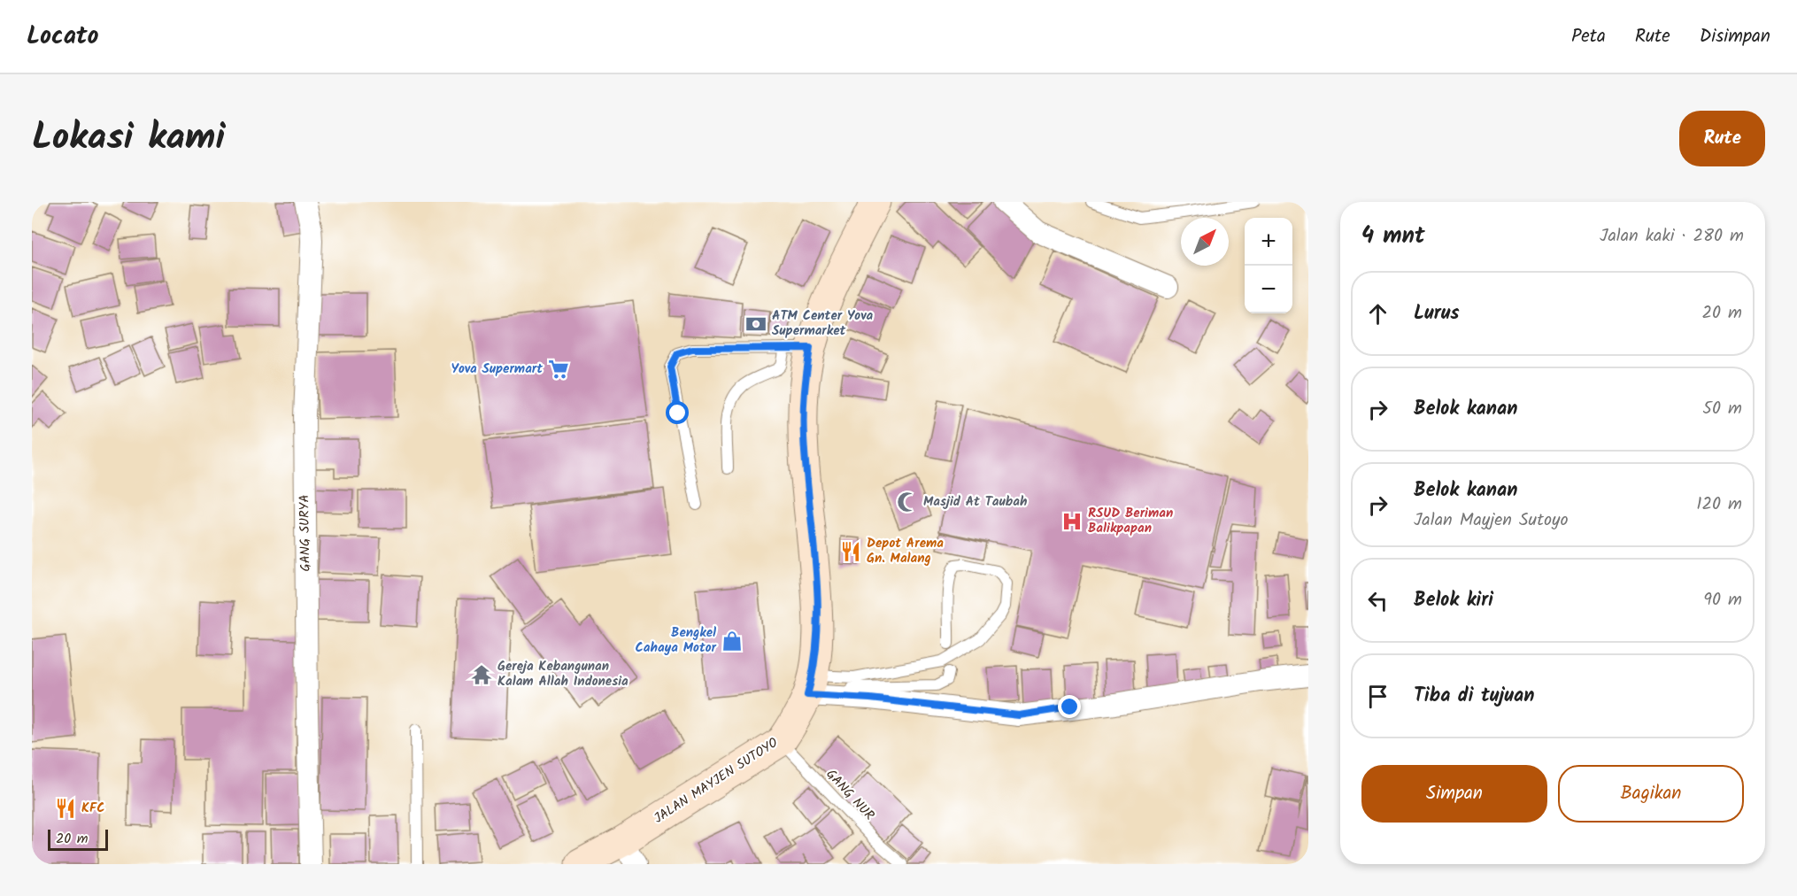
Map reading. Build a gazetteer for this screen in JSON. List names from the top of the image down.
{
  "streets": {
    "main road": ["JALAN MAYJEN SUTOYO"],
    "street": ["GANG SURYA"],
    "lane": ["GANG NUR"]
  },
  "crossings": [
    ["JALAN MAYJEN SUTOYO", "GANG NUR"]
  ],
  "places": {
    "bank": ["ATM Center Yova Supermarket"],
    "supermarket": ["Yova Supermart"],
    "mosque": ["Masjid At Taubah"],
    "hospital": ["RSUD Beriman Balikpapan"],
    "restaurant": ["Depot Arema Gn. Malang", "KFC"],
    "shop": ["Bengkel Cahaya Motor"],
    "temple": ["Gereja Kebangunan Kalam Allah Indonesia"]
  },
  "scale_bar": "20 m",
  "north": "top right",
  "page": {
    "header": "Locato",
    "nav": ["Peta", "Rute", "Disimpan"],
    "title": "Lokasi kami",
    "buttons": [
      "Rute",
      ["Simpan", "Bagikan"]
    ],
    "heading": ["4 mnt", "Jalan kaki · 280 m"],
    "map_buttons": ["+", "−"],
    "list": [
      ["Lurus", "20 m"],
      ["Belok kanan", "50 m"],
      ["Belok kanan", "Jalan Mayjen Sutoyo", "120 m"],
      ["Belok kiri", "90 m"],
      "Tiba di tujuan"
    ],
    "scale": "20 m"
  }
}
